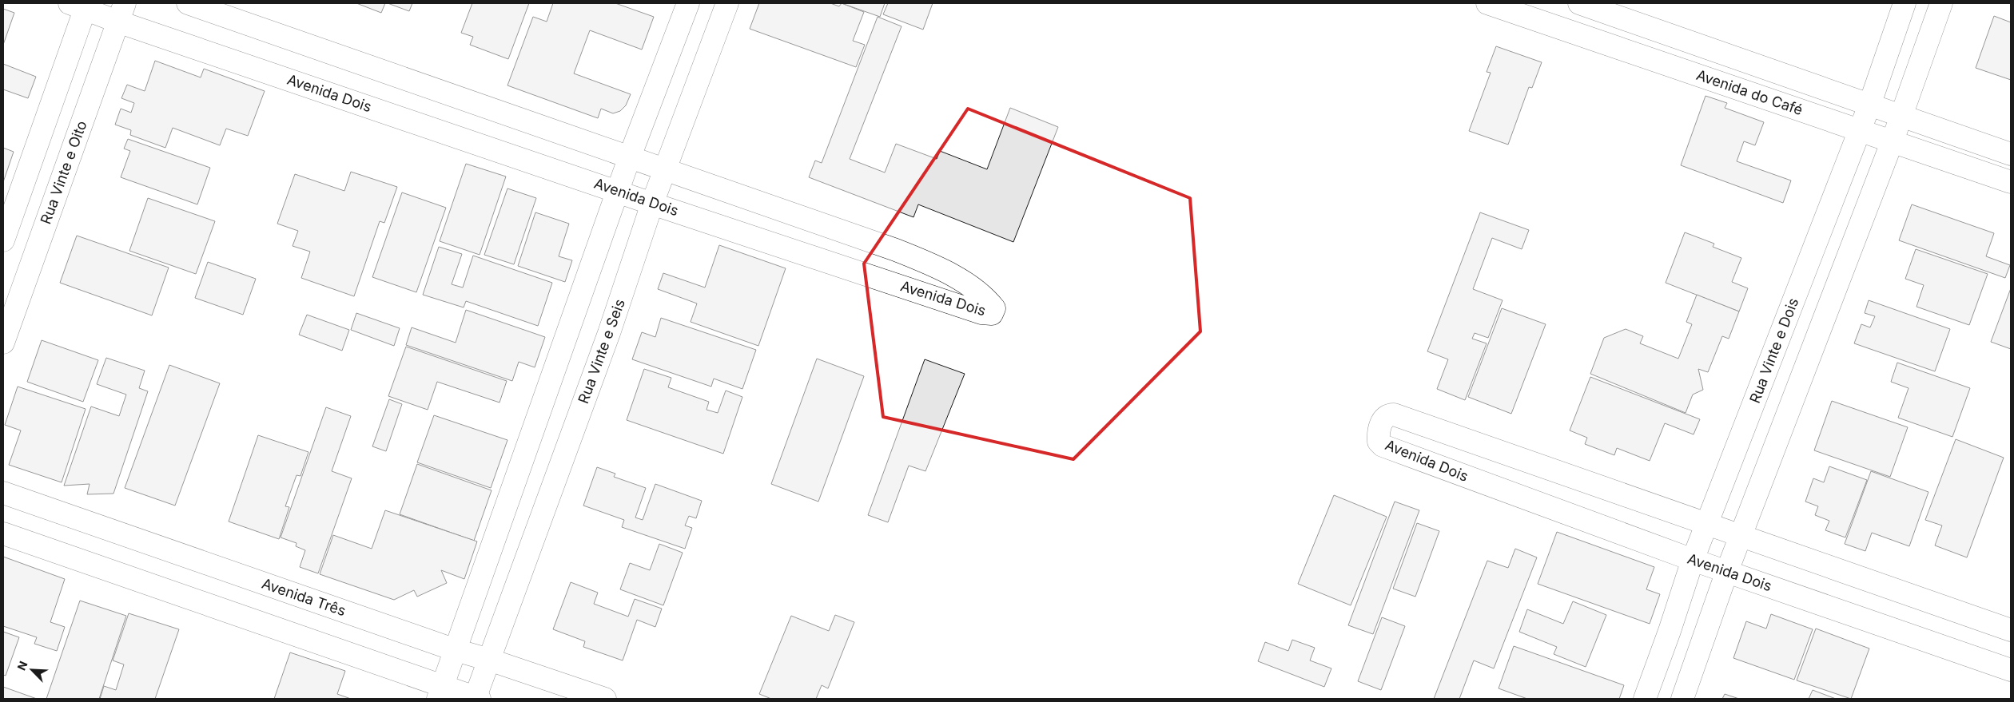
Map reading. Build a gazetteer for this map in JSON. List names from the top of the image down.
{
  "streets": {
    "street": [
      "Avenida do Café",
      "Avenida Dois",
      "Rua Vinte e Oito",
      "Rua Vinte e Dois",
      "Rua Vinte e Seis",
      "Avenida Três"
    ]
  },
  "crossings": [
    ["Avenida do Café", "Rua Vinte e Dois"],
    ["Avenida Dois", "Rua Vinte e Oito"],
    ["Avenida Dois", "Rua Vinte e Dois"],
    ["Avenida Dois", "Rua Vinte e Seis"],
    ["Rua Vinte e Seis", "Avenida Três"]
  ],
  "north": "top left"
}
